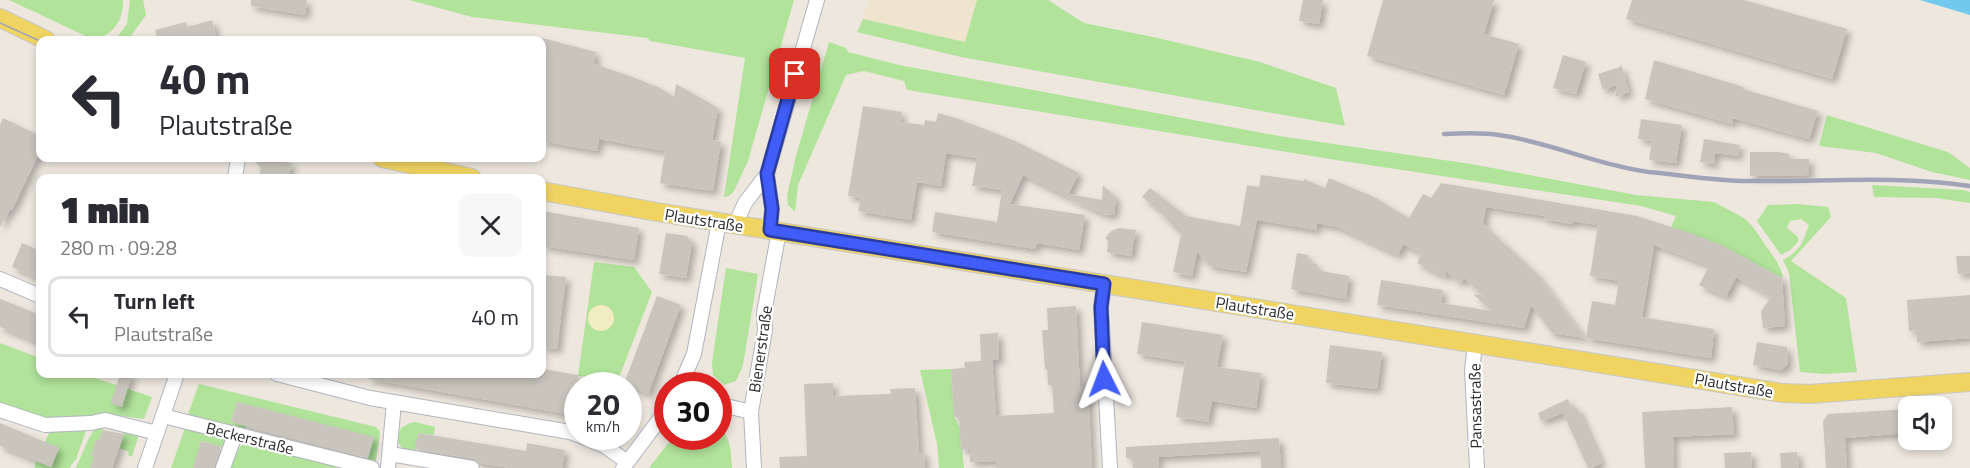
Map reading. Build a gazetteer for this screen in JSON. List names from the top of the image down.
{
  "streets": {
    "main road": ["Plautstraße"],
    "street": ["Bienerstraße", "Pansastraße", "Beckerstraße"]
  },
  "crossings": [
    ["Plautstraße", "Bienerstraße"],
    ["Plautstraße", "Pansastraße"]
  ],
  "page": {
    "turn": ["40 m", "Plautstraße"],
    "heading": ["1 min", "280 m · 09:28"],
    "list": [
      {
        "name": "Turn left",
        "note": "Plautstraße",
        "value": "40 m"
      }
    ],
    "speed": "20 km/h",
    "limit": "30"
  }
}
